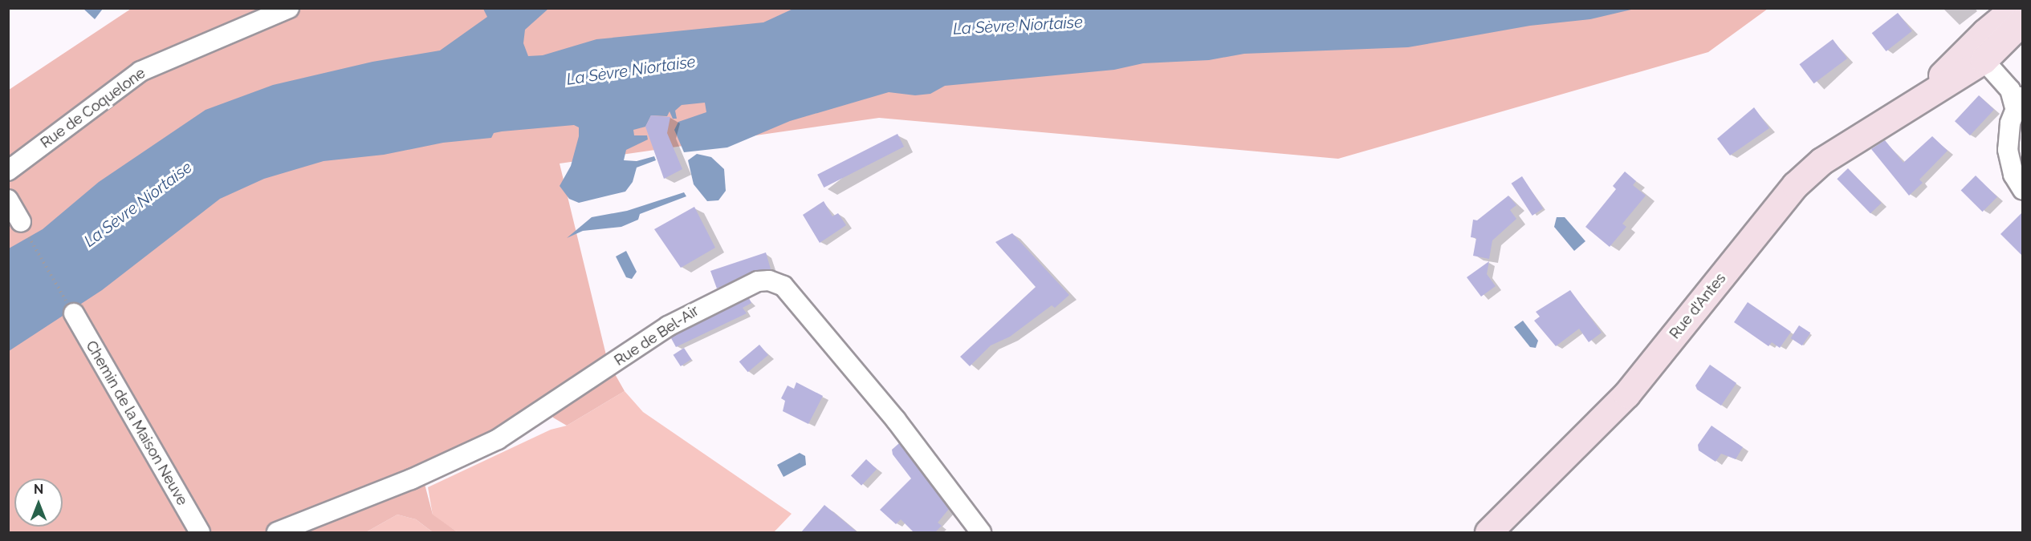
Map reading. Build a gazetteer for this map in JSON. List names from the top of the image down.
{
  "streets": {
    "street": [
      "Rue de Coquelone",
      "Rue d'Antes",
      "Rue de Bel-Air",
      "Chemin de la Maison Neuve"
    ]
  },
  "water": ["La Sèvre Niortaise"],
  "north": "top"
}
